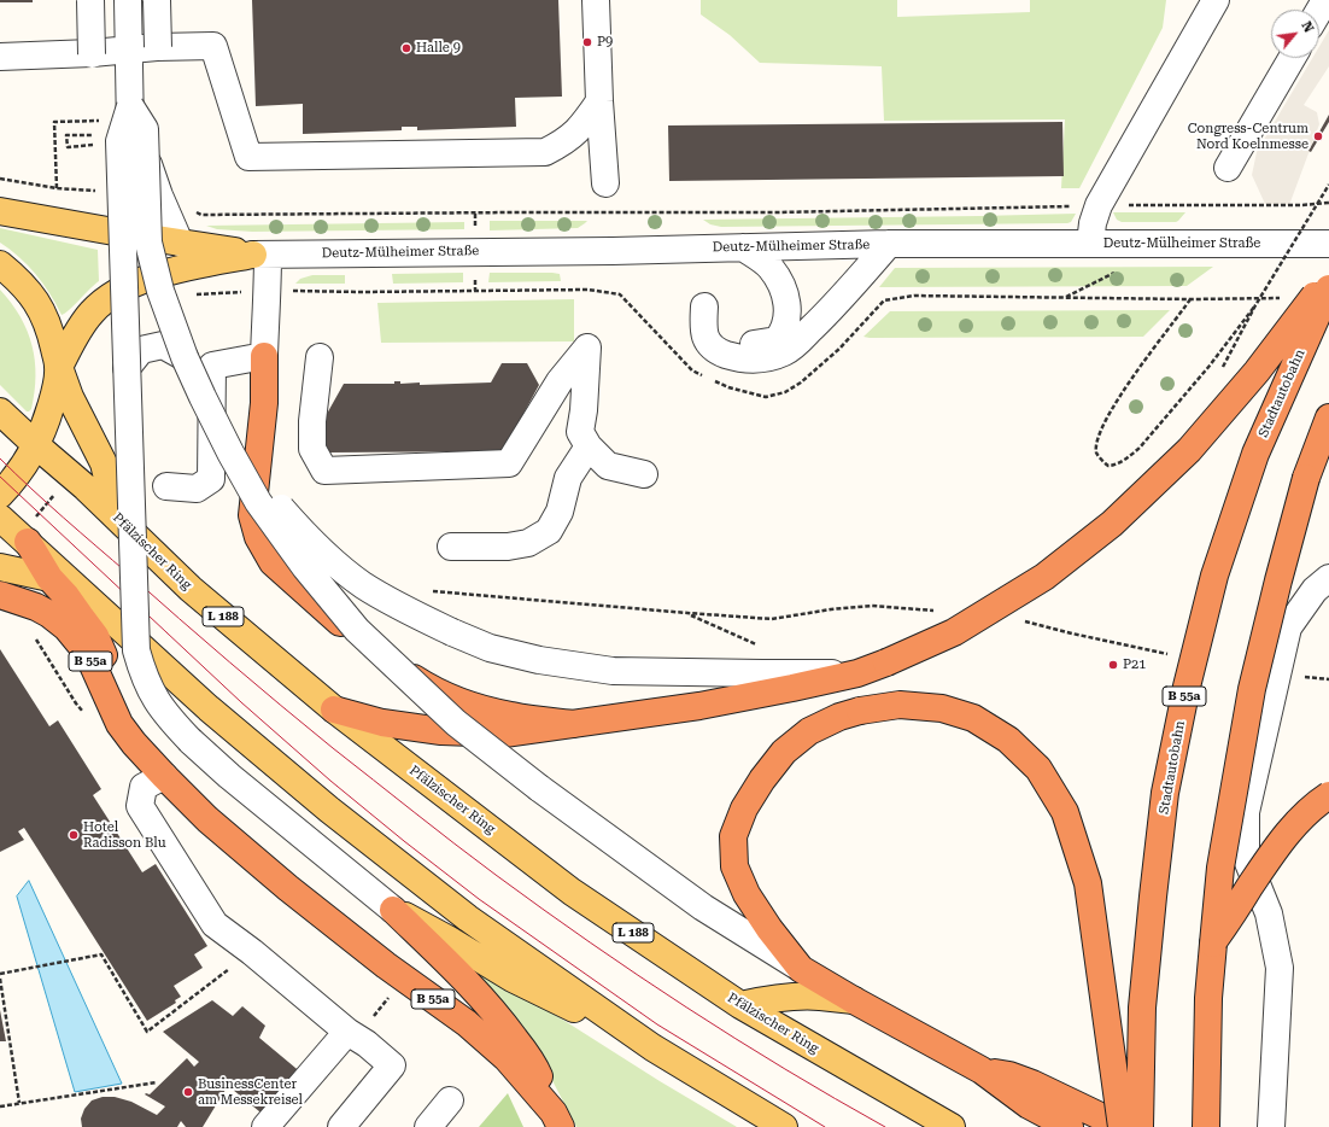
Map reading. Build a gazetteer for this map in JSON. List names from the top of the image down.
{
  "streets": {
    "highway": ["Stadtautobahn", "B 55a"],
    "main road": ["Pfälzischer Ring", "L 188"],
    "street": ["Deutz-Mülheimer Straße"]
  },
  "places": [
    "P9",
    "Halle 9",
    "Congress-Centrum Nord Koelnmesse",
    "P21",
    "Hotel Radisson Blu",
    "BusinessCenter am Messekreisel"
  ],
  "north": "top right"
}
